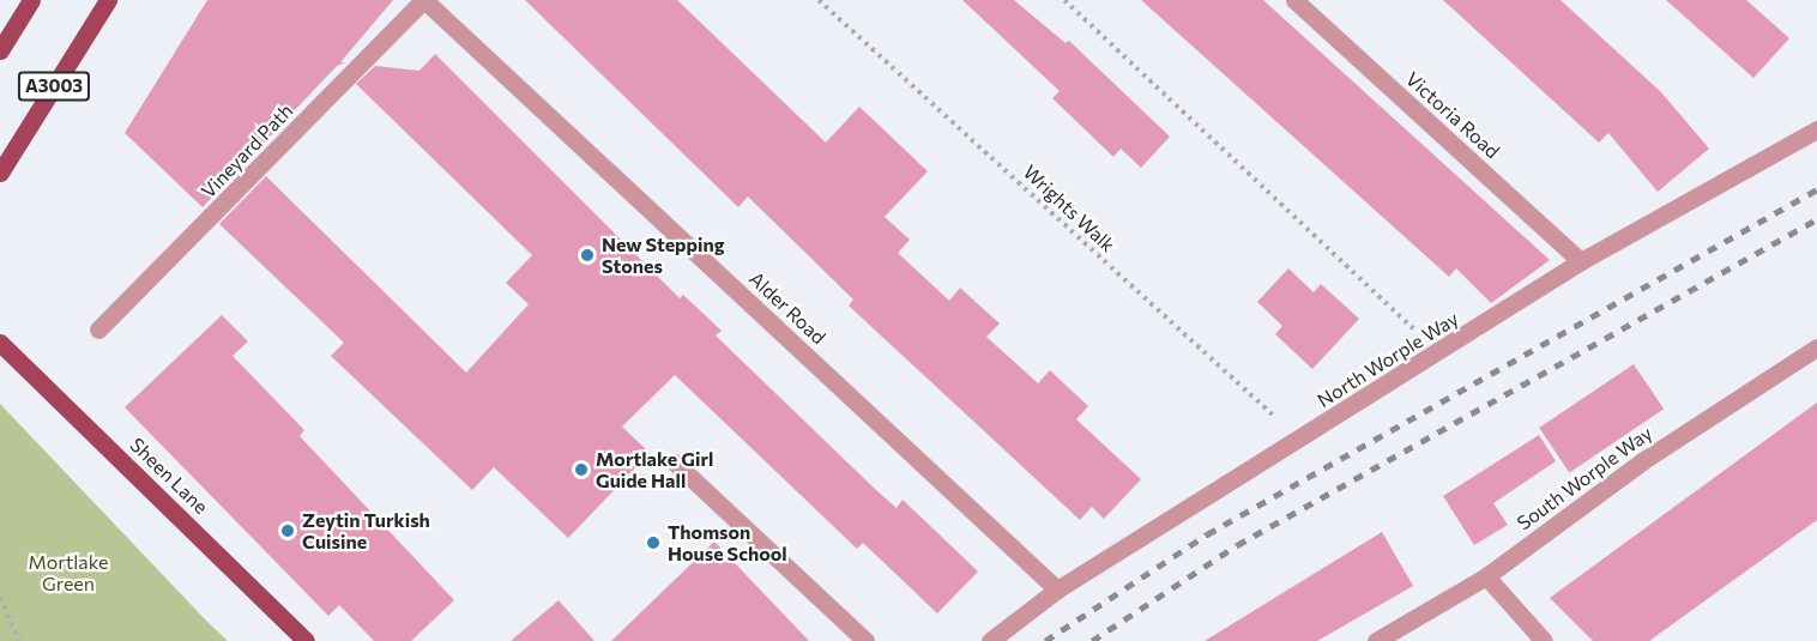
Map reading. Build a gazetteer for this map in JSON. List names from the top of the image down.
{
  "streets": {
    "main road": ["A3003", "Sheen Lane"],
    "street": [
      "Victoria Road",
      "Vineyard Path",
      "Alder Road",
      "North Worple Way",
      "South Worple Way"
    ],
    "path": ["Wrights Walk"]
  },
  "crossings": [
    ["Victoria Road", "North Worple Way"],
    ["Vineyard Path", "Alder Road"],
    ["Wrights Walk", "North Worple Way"],
    ["Alder Road", "North Worple Way"]
  ],
  "parks": ["Mortlake Green"],
  "places": [
    "New Stepping Stones",
    "Mortlake Girl Guide Hall",
    "Zeytin Turkish Cuisine",
    "Thomson House School"
  ]
}
